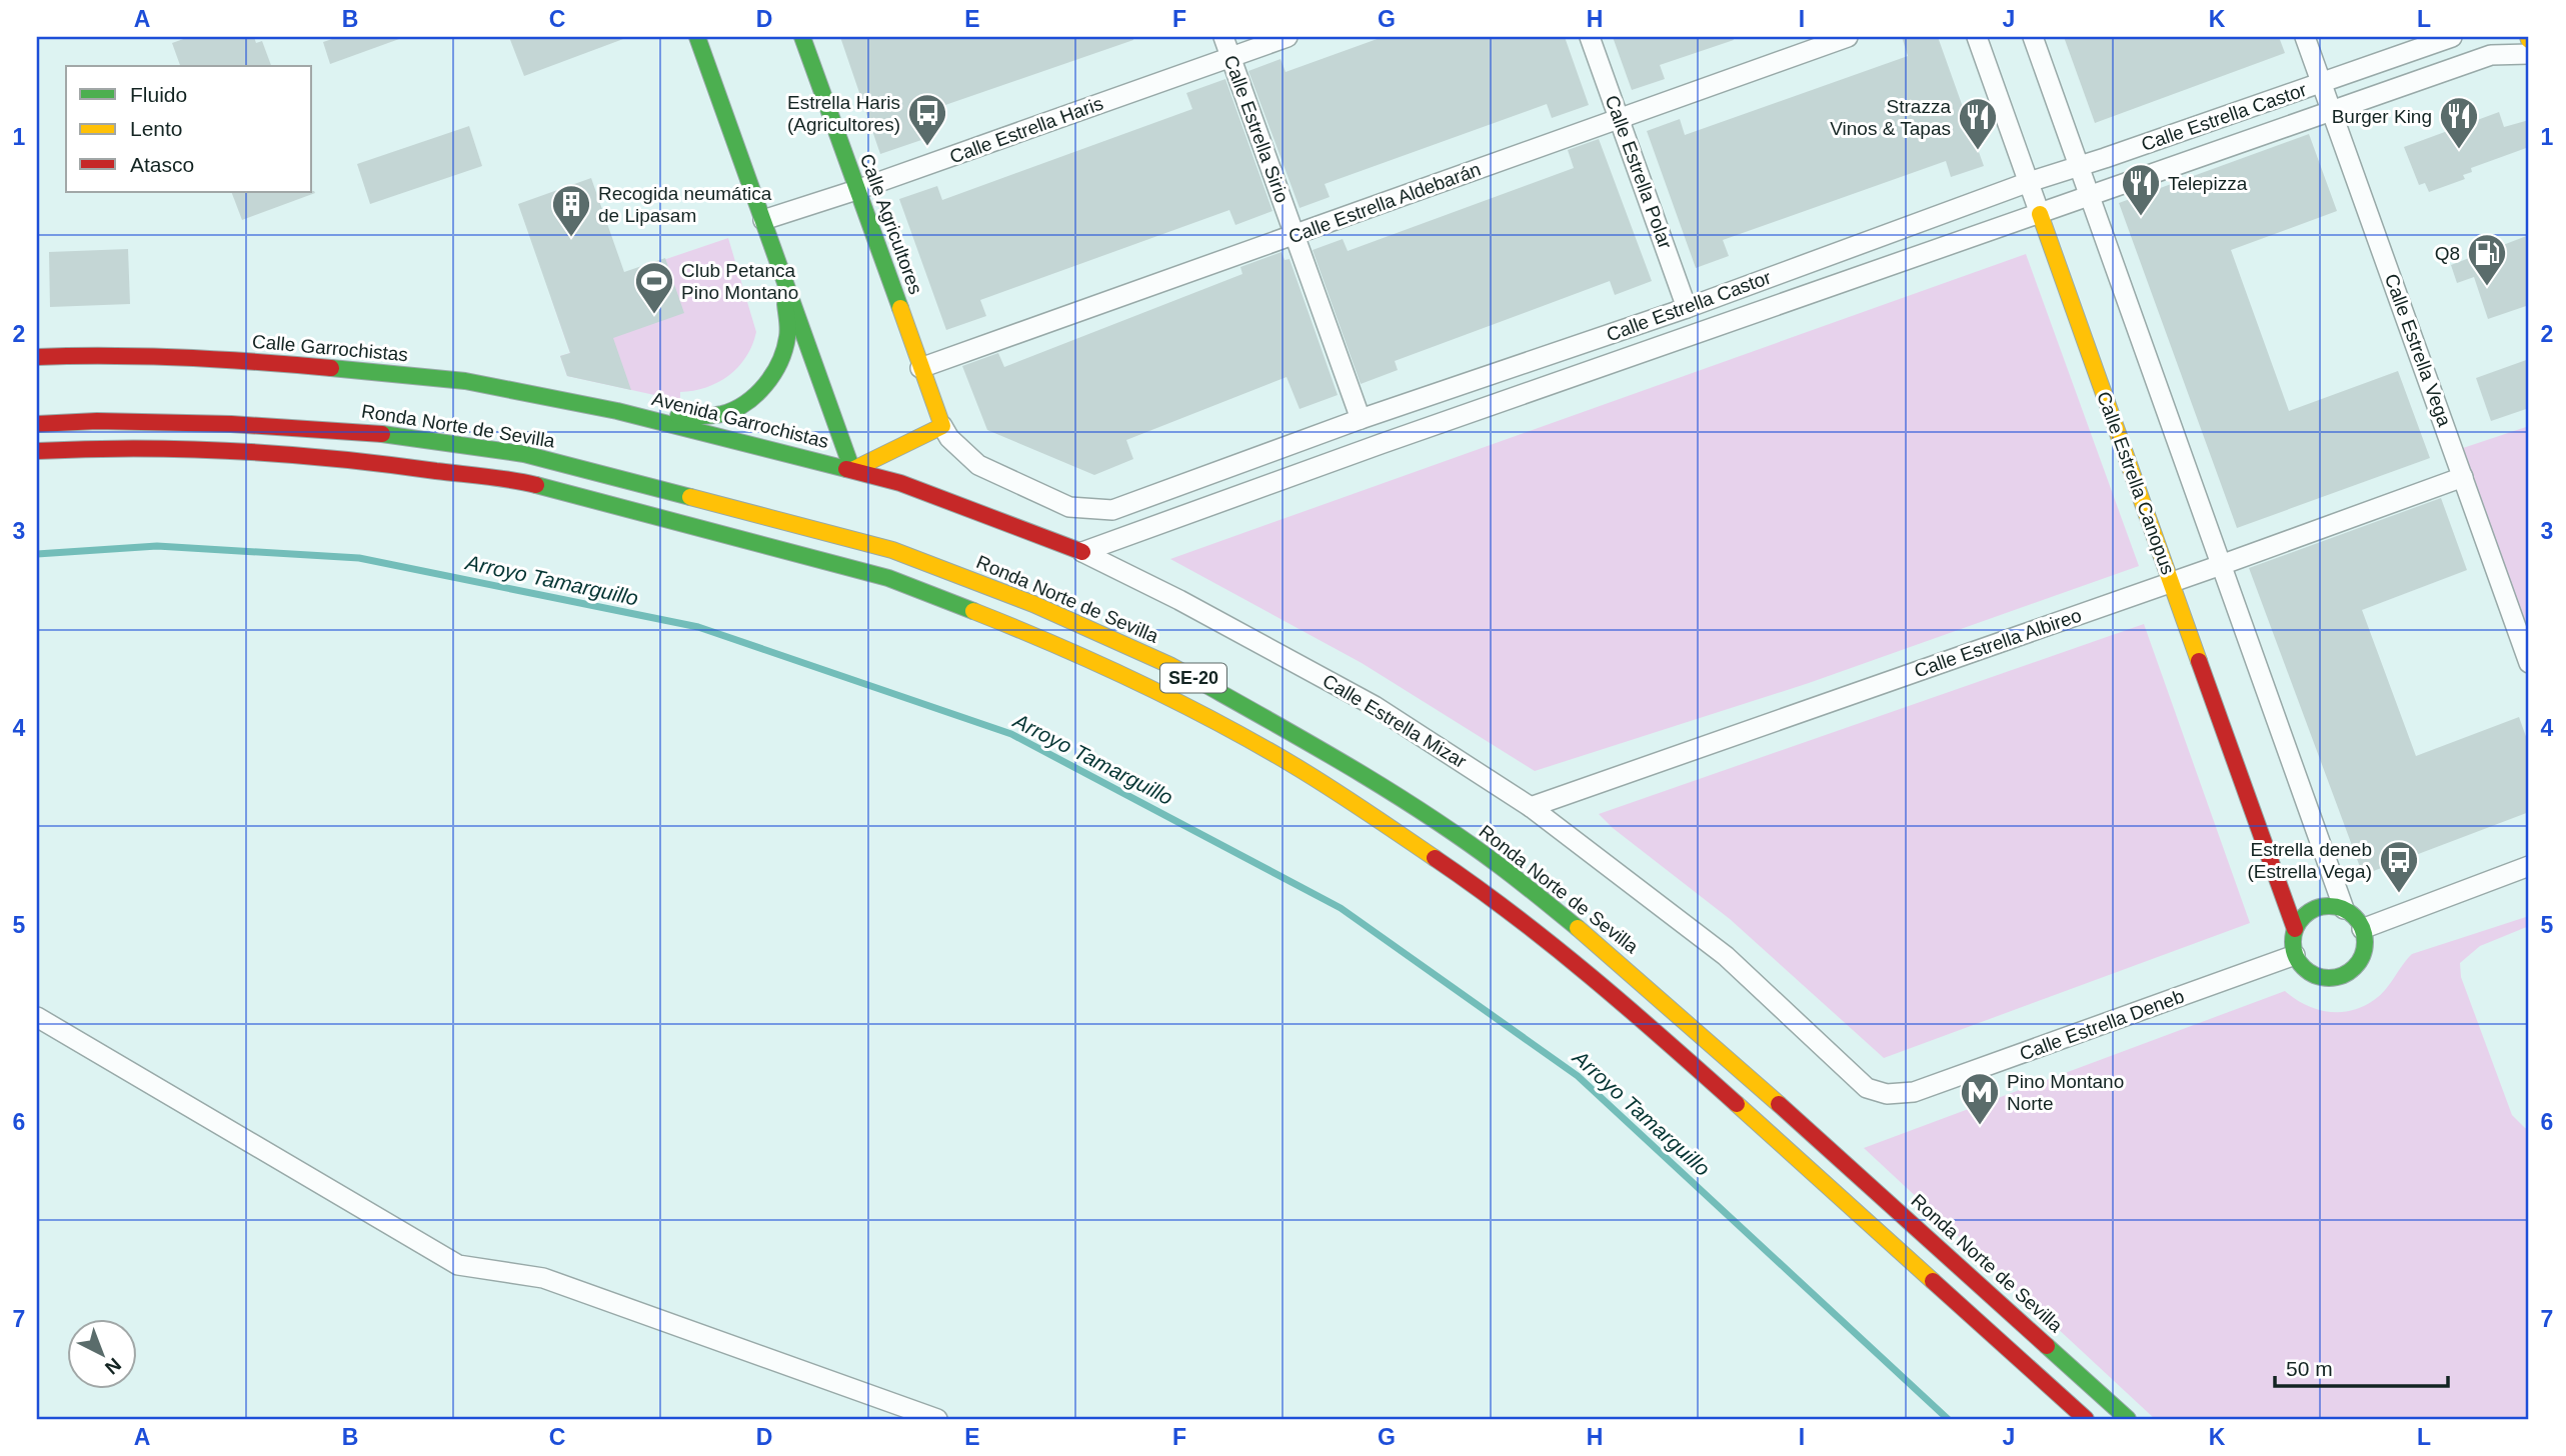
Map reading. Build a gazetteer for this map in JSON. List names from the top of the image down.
{
  "streets": {
    "main road": [
      "Calle Agricultores",
      "Calle Garrochistas",
      "Avenida Garrochistas",
      "Ronda Norte de Sevilla",
      "Calle Estrella Canopus",
      "SE-20",
      "Calle Estrella Mizar"
    ],
    "street": [
      "Calle Estrella Castor",
      "Calle Estrella Sirio",
      "Calle Estrella Haris",
      "Calle Estrella Polar",
      "Calle Estrella Aldebarán",
      "Calle Estrella Vega",
      "Calle Estrella Albireo",
      "Calle Estrella Deneb"
    ]
  },
  "crossings": [
    ["Calle Estrella Castor", "Calle Estrella Sirio"],
    ["Calle Estrella Castor", "Calle Estrella Polar"],
    ["Calle Estrella Castor", "Calle Agricultores"],
    ["Calle Estrella Castor", "Calle Estrella Vega"],
    ["Calle Estrella Castor", "Calle Estrella Canopus"],
    ["Calle Estrella Castor", "Calle Estrella Mizar"],
    ["Calle Estrella Sirio", "Calle Estrella Haris"],
    ["Calle Estrella Sirio", "Calle Estrella Aldebarán"],
    ["Calle Estrella Haris", "Calle Agricultores"],
    ["Calle Estrella Polar", "Calle Estrella Aldebarán"],
    ["Calle Estrella Aldebarán", "Calle Agricultores"],
    ["Calle Garrochistas", "Avenida Garrochistas"],
    ["Calle Estrella Vega", "Calle Estrella Albireo"],
    ["Avenida Garrochistas", "Calle Estrella Mizar"],
    ["Calle Estrella Canopus", "Calle Estrella Albireo"],
    ["Calle Estrella Canopus", "Calle Estrella Deneb"],
    ["Calle Estrella Albireo", "Calle Estrella Mizar"],
    ["Calle Estrella Mizar", "Calle Estrella Deneb"]
  ],
  "water": ["Arroyo Tamarguillo"],
  "places": {
    "bus stop": ["Estrella Haris (Agricultores)", "Estrella deneb (Estrella Vega)"],
    "restaurant": ["Burger King", "Strazza Vinos & Tapas", "Telepizza"],
    "building": ["Recogida neumática de Lipasam"],
    "fuel station": ["Q8"],
    "sports": ["Club Petanca Pino Montano"],
    "metro station": ["Pino Montano Norte"]
  },
  "legend": ["Fluido", "Lento", "Atasco"],
  "scale_bar": "50 m",
  "north": "bottom right",
  "grid": {
    "columns": [
      "A",
      "B",
      "C",
      "D",
      "E",
      "F",
      "G",
      "H",
      "I",
      "J",
      "K",
      "L"
    ],
    "rows": [
      "1",
      "2",
      "3",
      "4",
      "5",
      "6",
      "7"
    ]
  }
}
